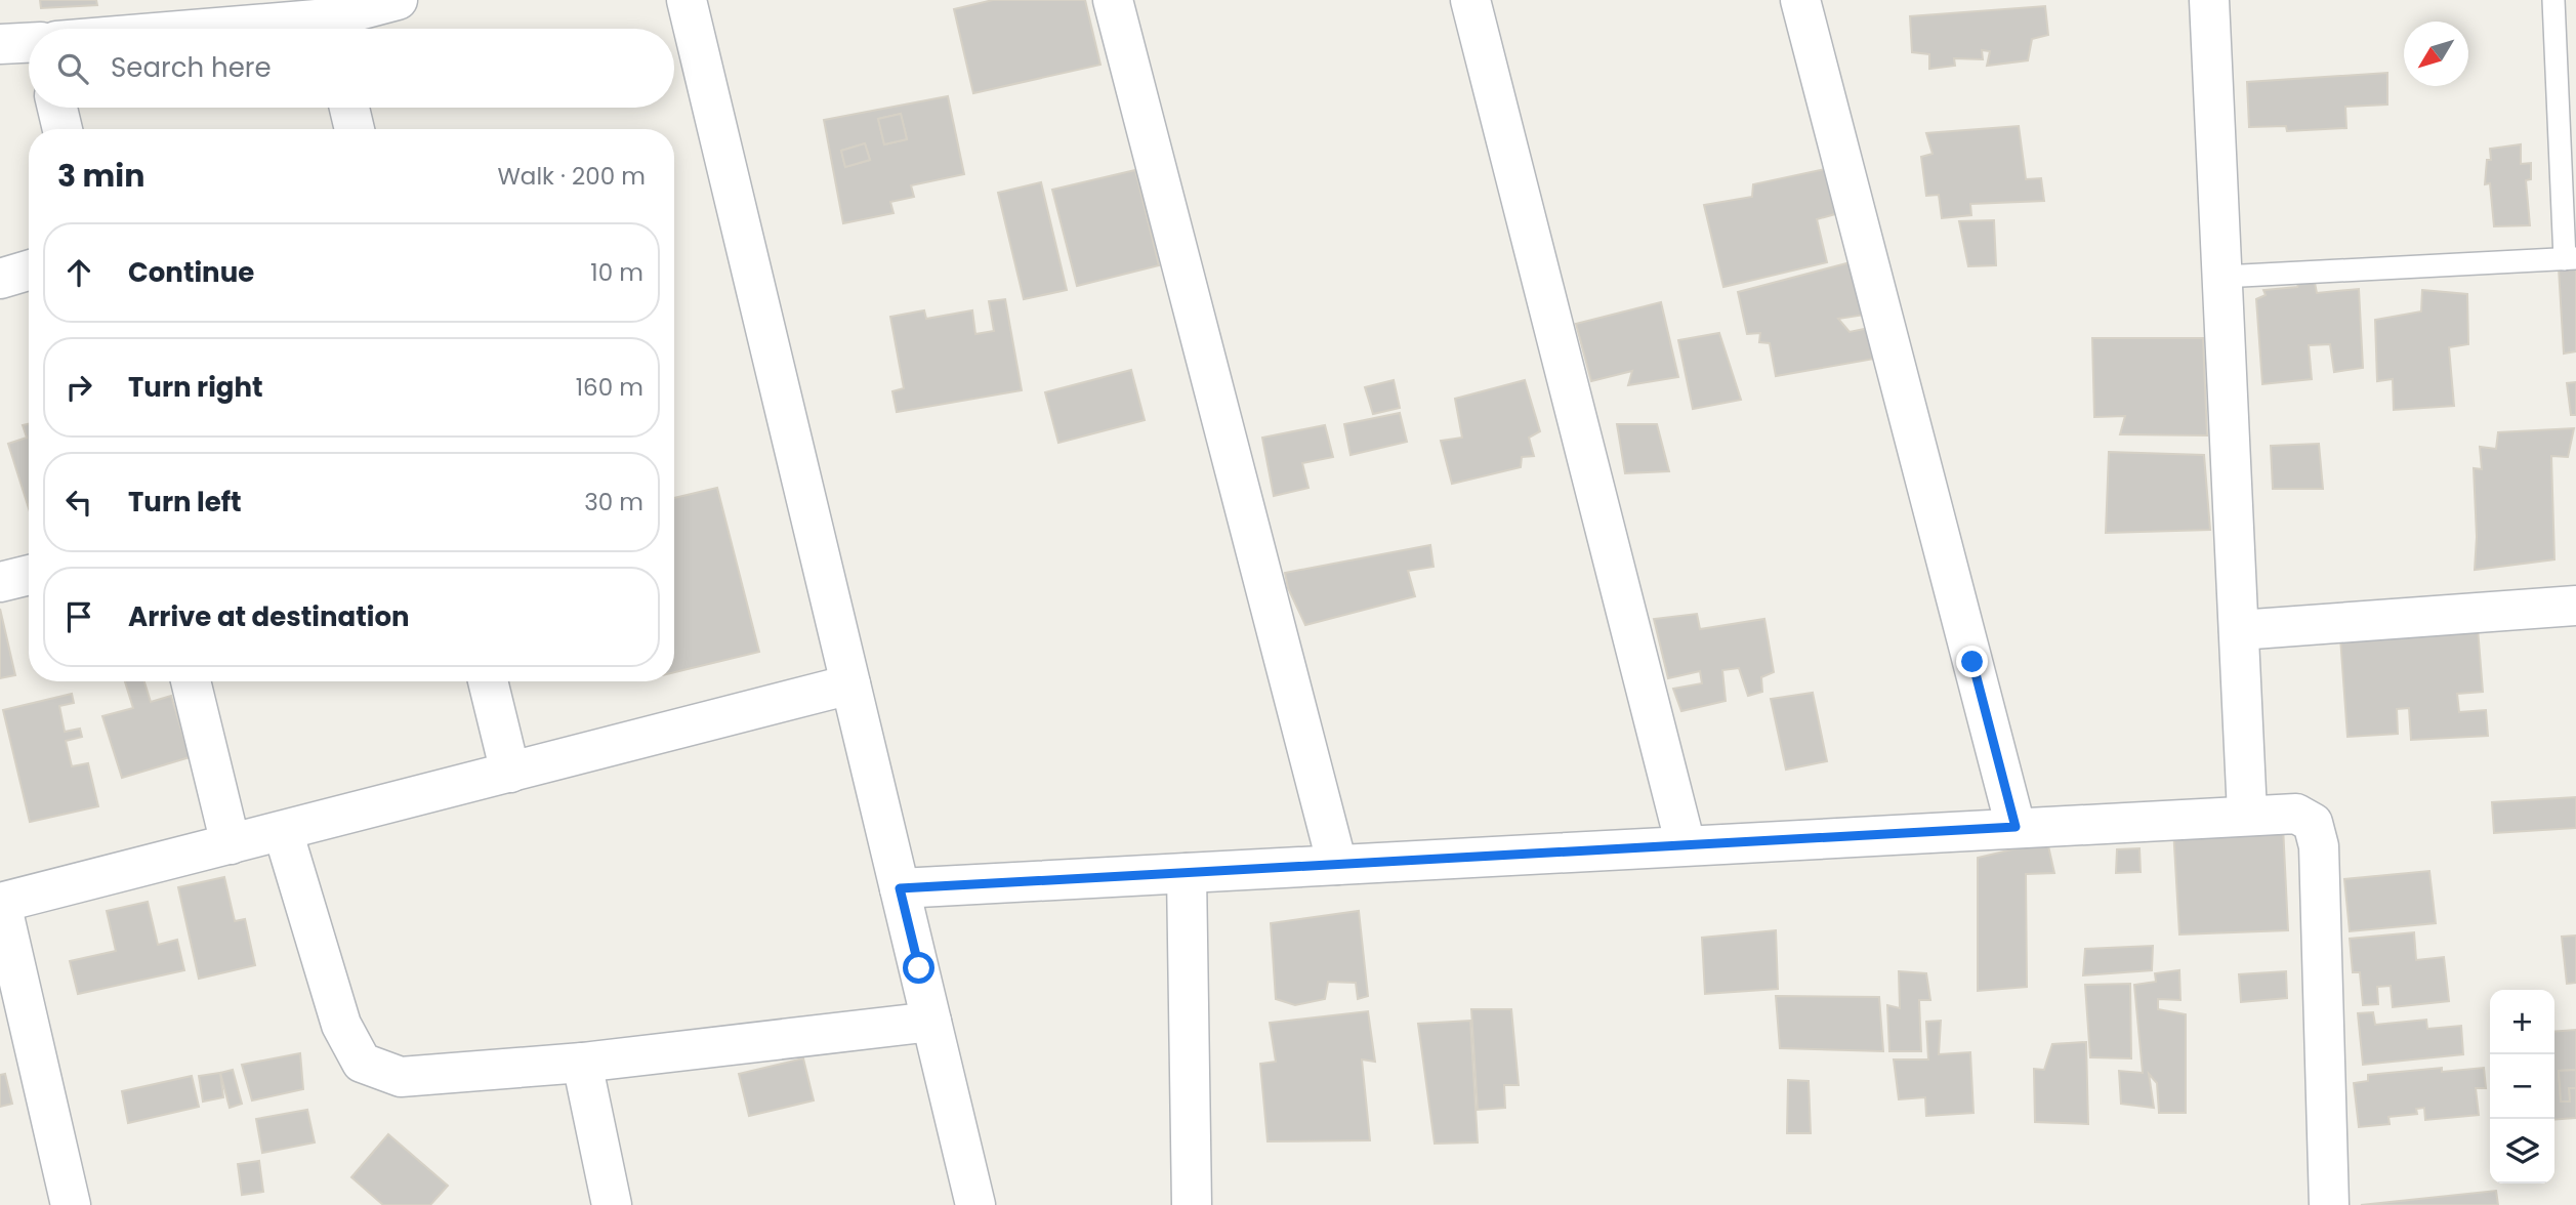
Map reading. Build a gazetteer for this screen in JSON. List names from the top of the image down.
{
  "north": "bottom left",
  "page": {
    "search": "Search here",
    "heading": ["3 min", "Walk · 200 m"],
    "list": [
      ["Continue", "10 m"],
      ["Turn right", "160 m"],
      ["Turn left", "30 m"],
      "Arrive at destination"
    ],
    "map_buttons": ["+", "−"]
  }
}
